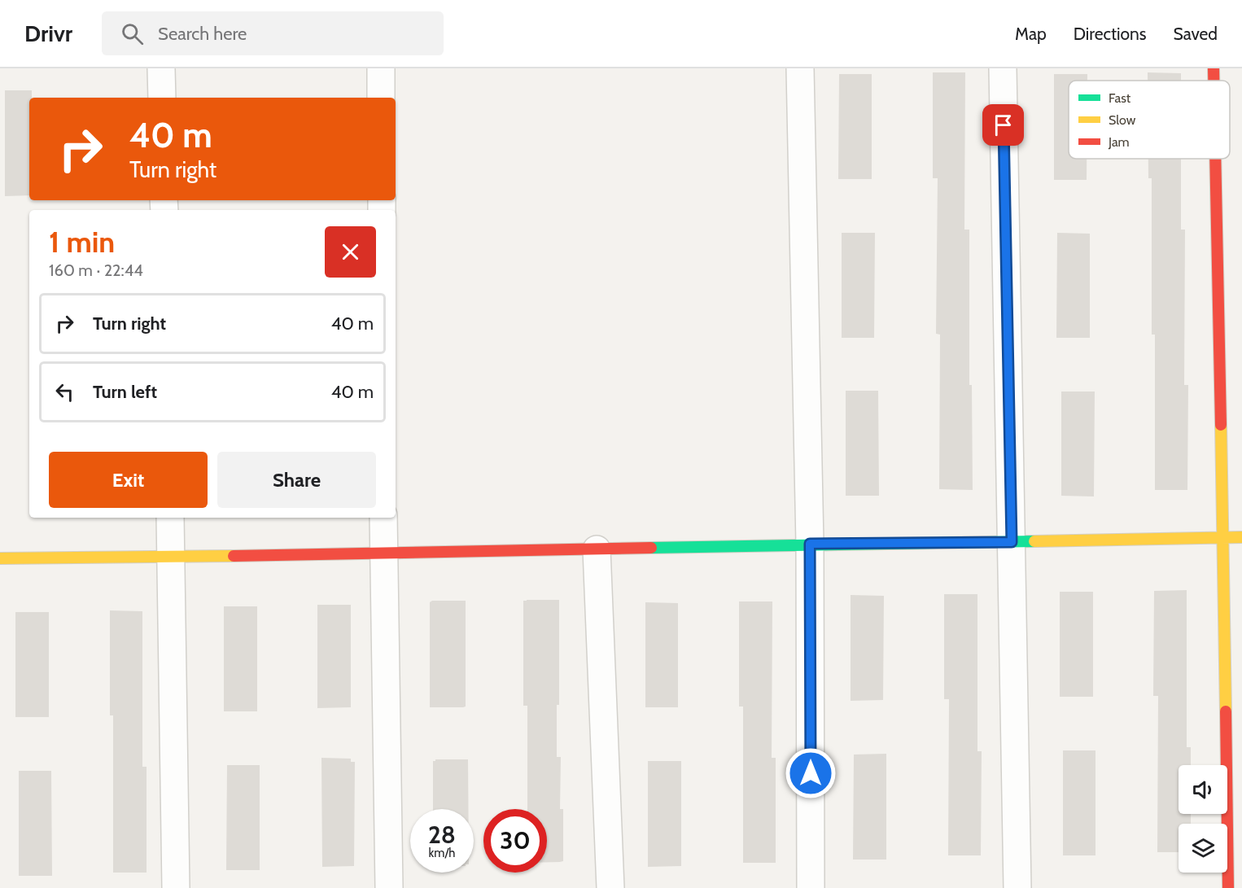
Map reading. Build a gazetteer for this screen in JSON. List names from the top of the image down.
{
  "legend": ["Fast", "Slow", "Jam"],
  "page": {
    "header": "Drivr",
    "search": "Search here",
    "nav": ["Map", "Directions", "Saved"],
    "turn": ["40 m", "Turn right"],
    "heading": ["1 min", "160 m · 22:44"],
    "list": [
      {
        "name": "Turn right",
        "value": "40 m"
      },
      {
        "name": "Turn left",
        "value": "40 m"
      }
    ],
    "buttons": ["Exit", "Share"],
    "speed": "28 km/h",
    "limit": "30"
  }
}
